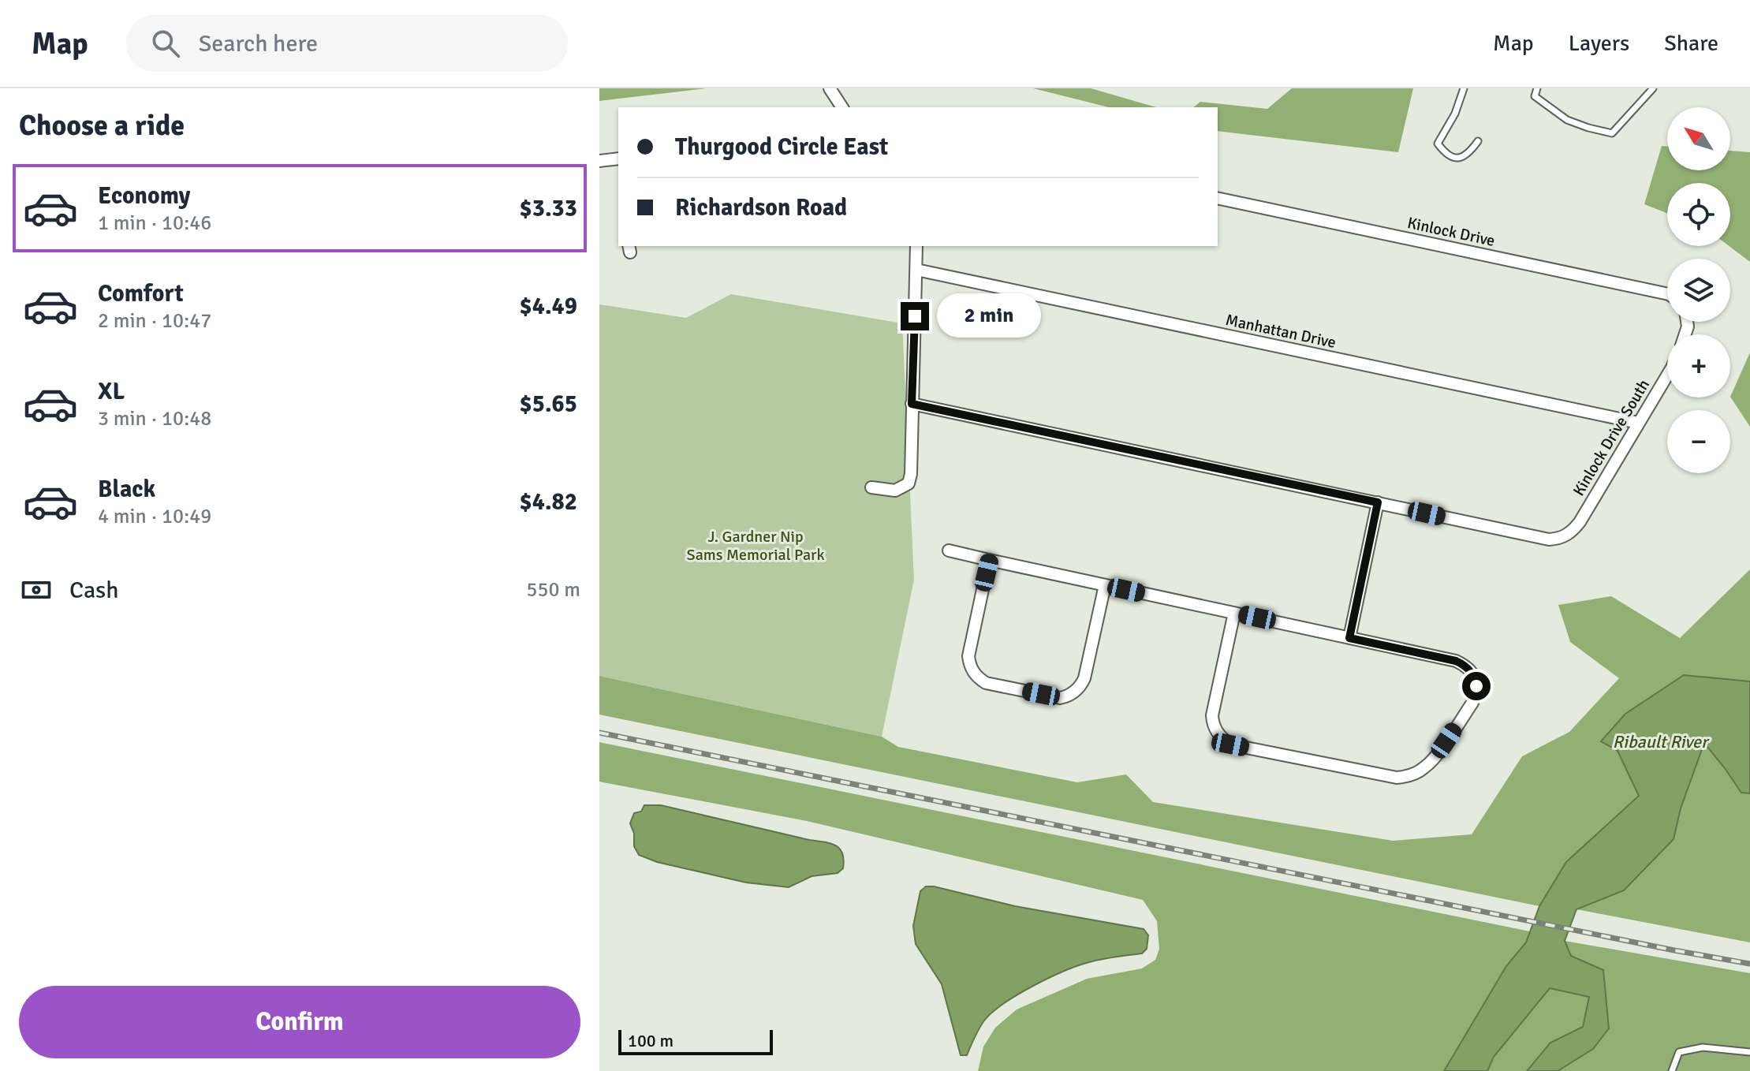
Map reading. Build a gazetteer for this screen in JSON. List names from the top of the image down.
{
  "streets": {
    "street": ["Kinlock Drive", "Manhattan Drive", "Kinlock Drive South"]
  },
  "crossings": [
    ["Manhattan Drive", "Kinlock Drive South"]
  ],
  "water": ["Ribault River"],
  "parks": ["J. Gardner Nip Sams Memorial Park"],
  "scale_bar": "100 m",
  "north": "top left",
  "page": {
    "header": "Map",
    "search": "Search here",
    "nav": ["Map", "Layers", "Share"],
    "heading": "Choose a ride",
    "map_buttons": ["+", "−"],
    "banner": ["Thurgood Circle East", "Richardson Road"],
    "list": [
      {
        "name": "Economy",
        "note": "1 min · 10:46",
        "value": "$3.33"
      },
      {
        "name": "Comfort",
        "note": "2 min · 10:47",
        "value": "$4.49"
      },
      {
        "name": "XL",
        "note": "3 min · 10:48",
        "value": "$5.65"
      },
      {
        "name": "Black",
        "note": "4 min · 10:49",
        "value": "$4.82"
      }
    ],
    "bubble": "2 min",
    "pay": ["Cash", "550 m"],
    "buttons": "Confirm",
    "scale": "100 m"
  }
}
